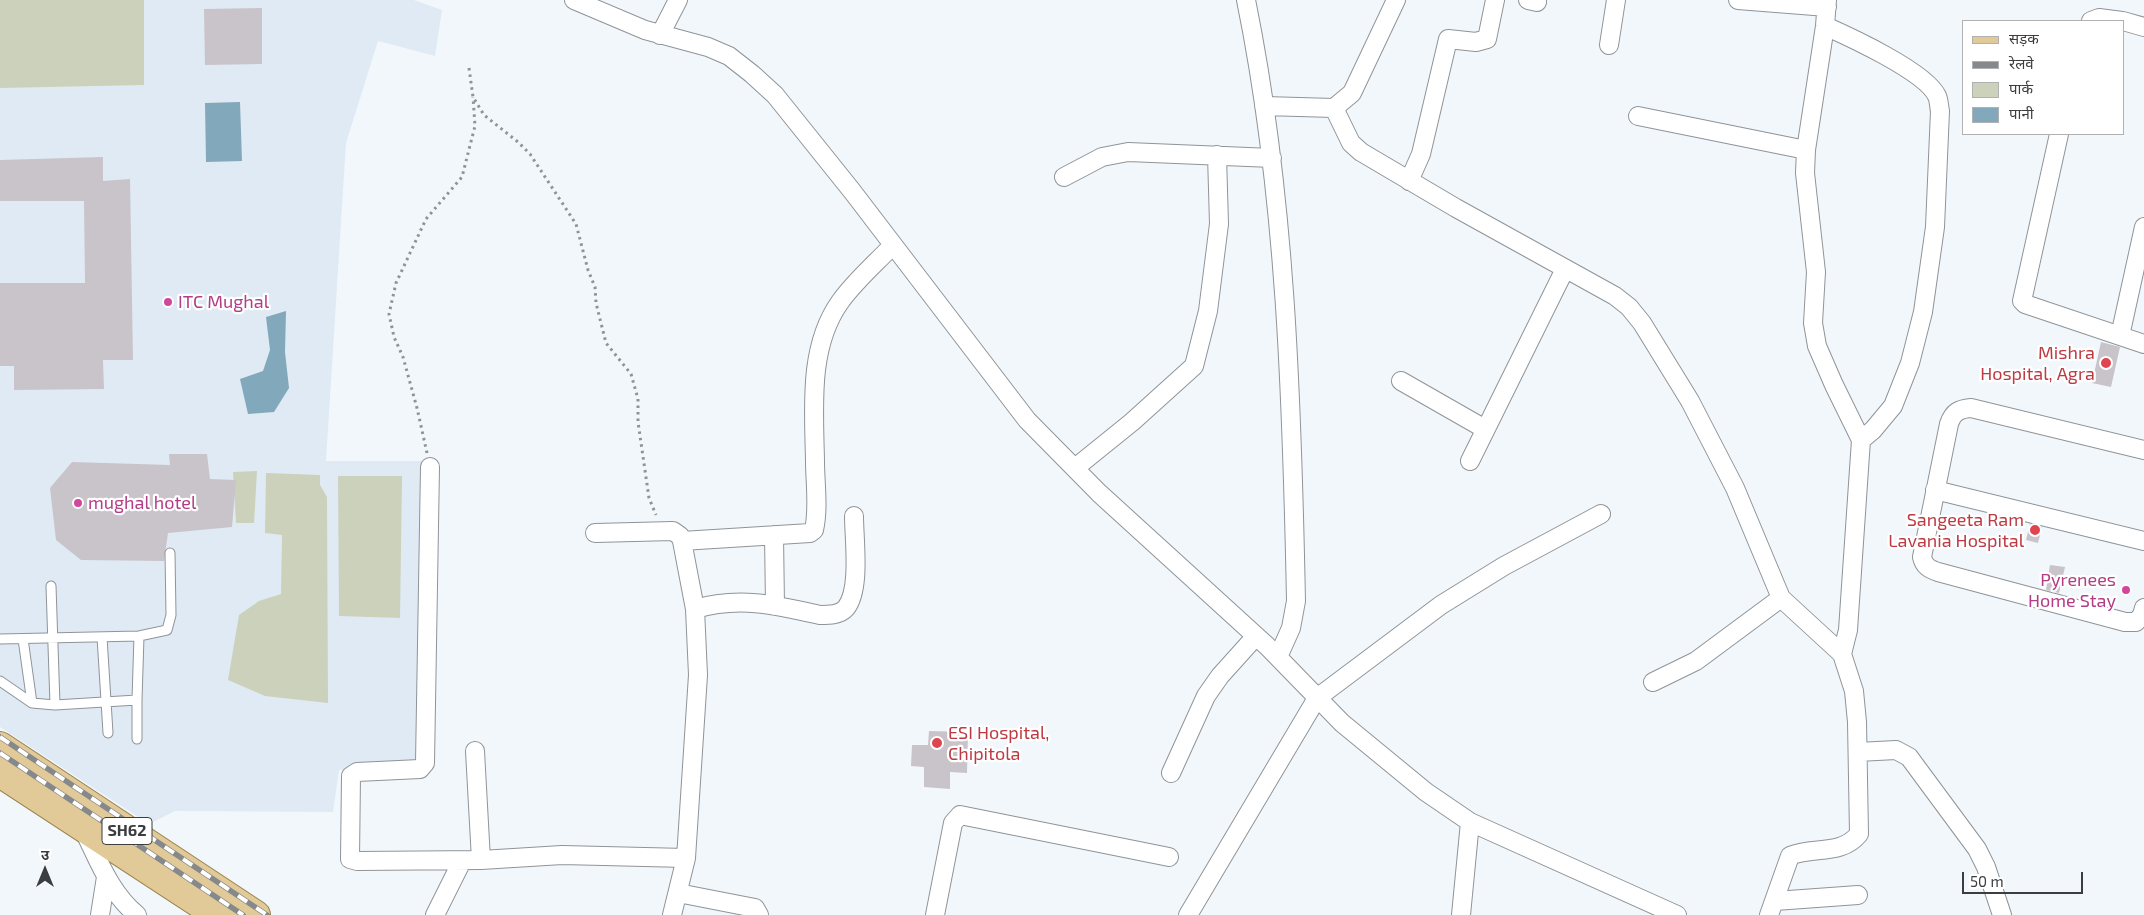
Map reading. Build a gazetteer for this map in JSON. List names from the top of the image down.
{
  "streets": {
    "main road": ["SH62"]
  },
  "places": [
    "ITC Mughal",
    "Mishra Hospital, Agra",
    "mughal hotel",
    "Sangeeta Ram Lavania Hospital",
    "Pyrenees Home Stay",
    "ESI Hospital, Chipitola"
  ],
  "legend": [
    "सड़क",
    "रेलवे",
    "पार्क",
    "पानी"
  ],
  "scale_bar": "50 m",
  "north": "top"
}
